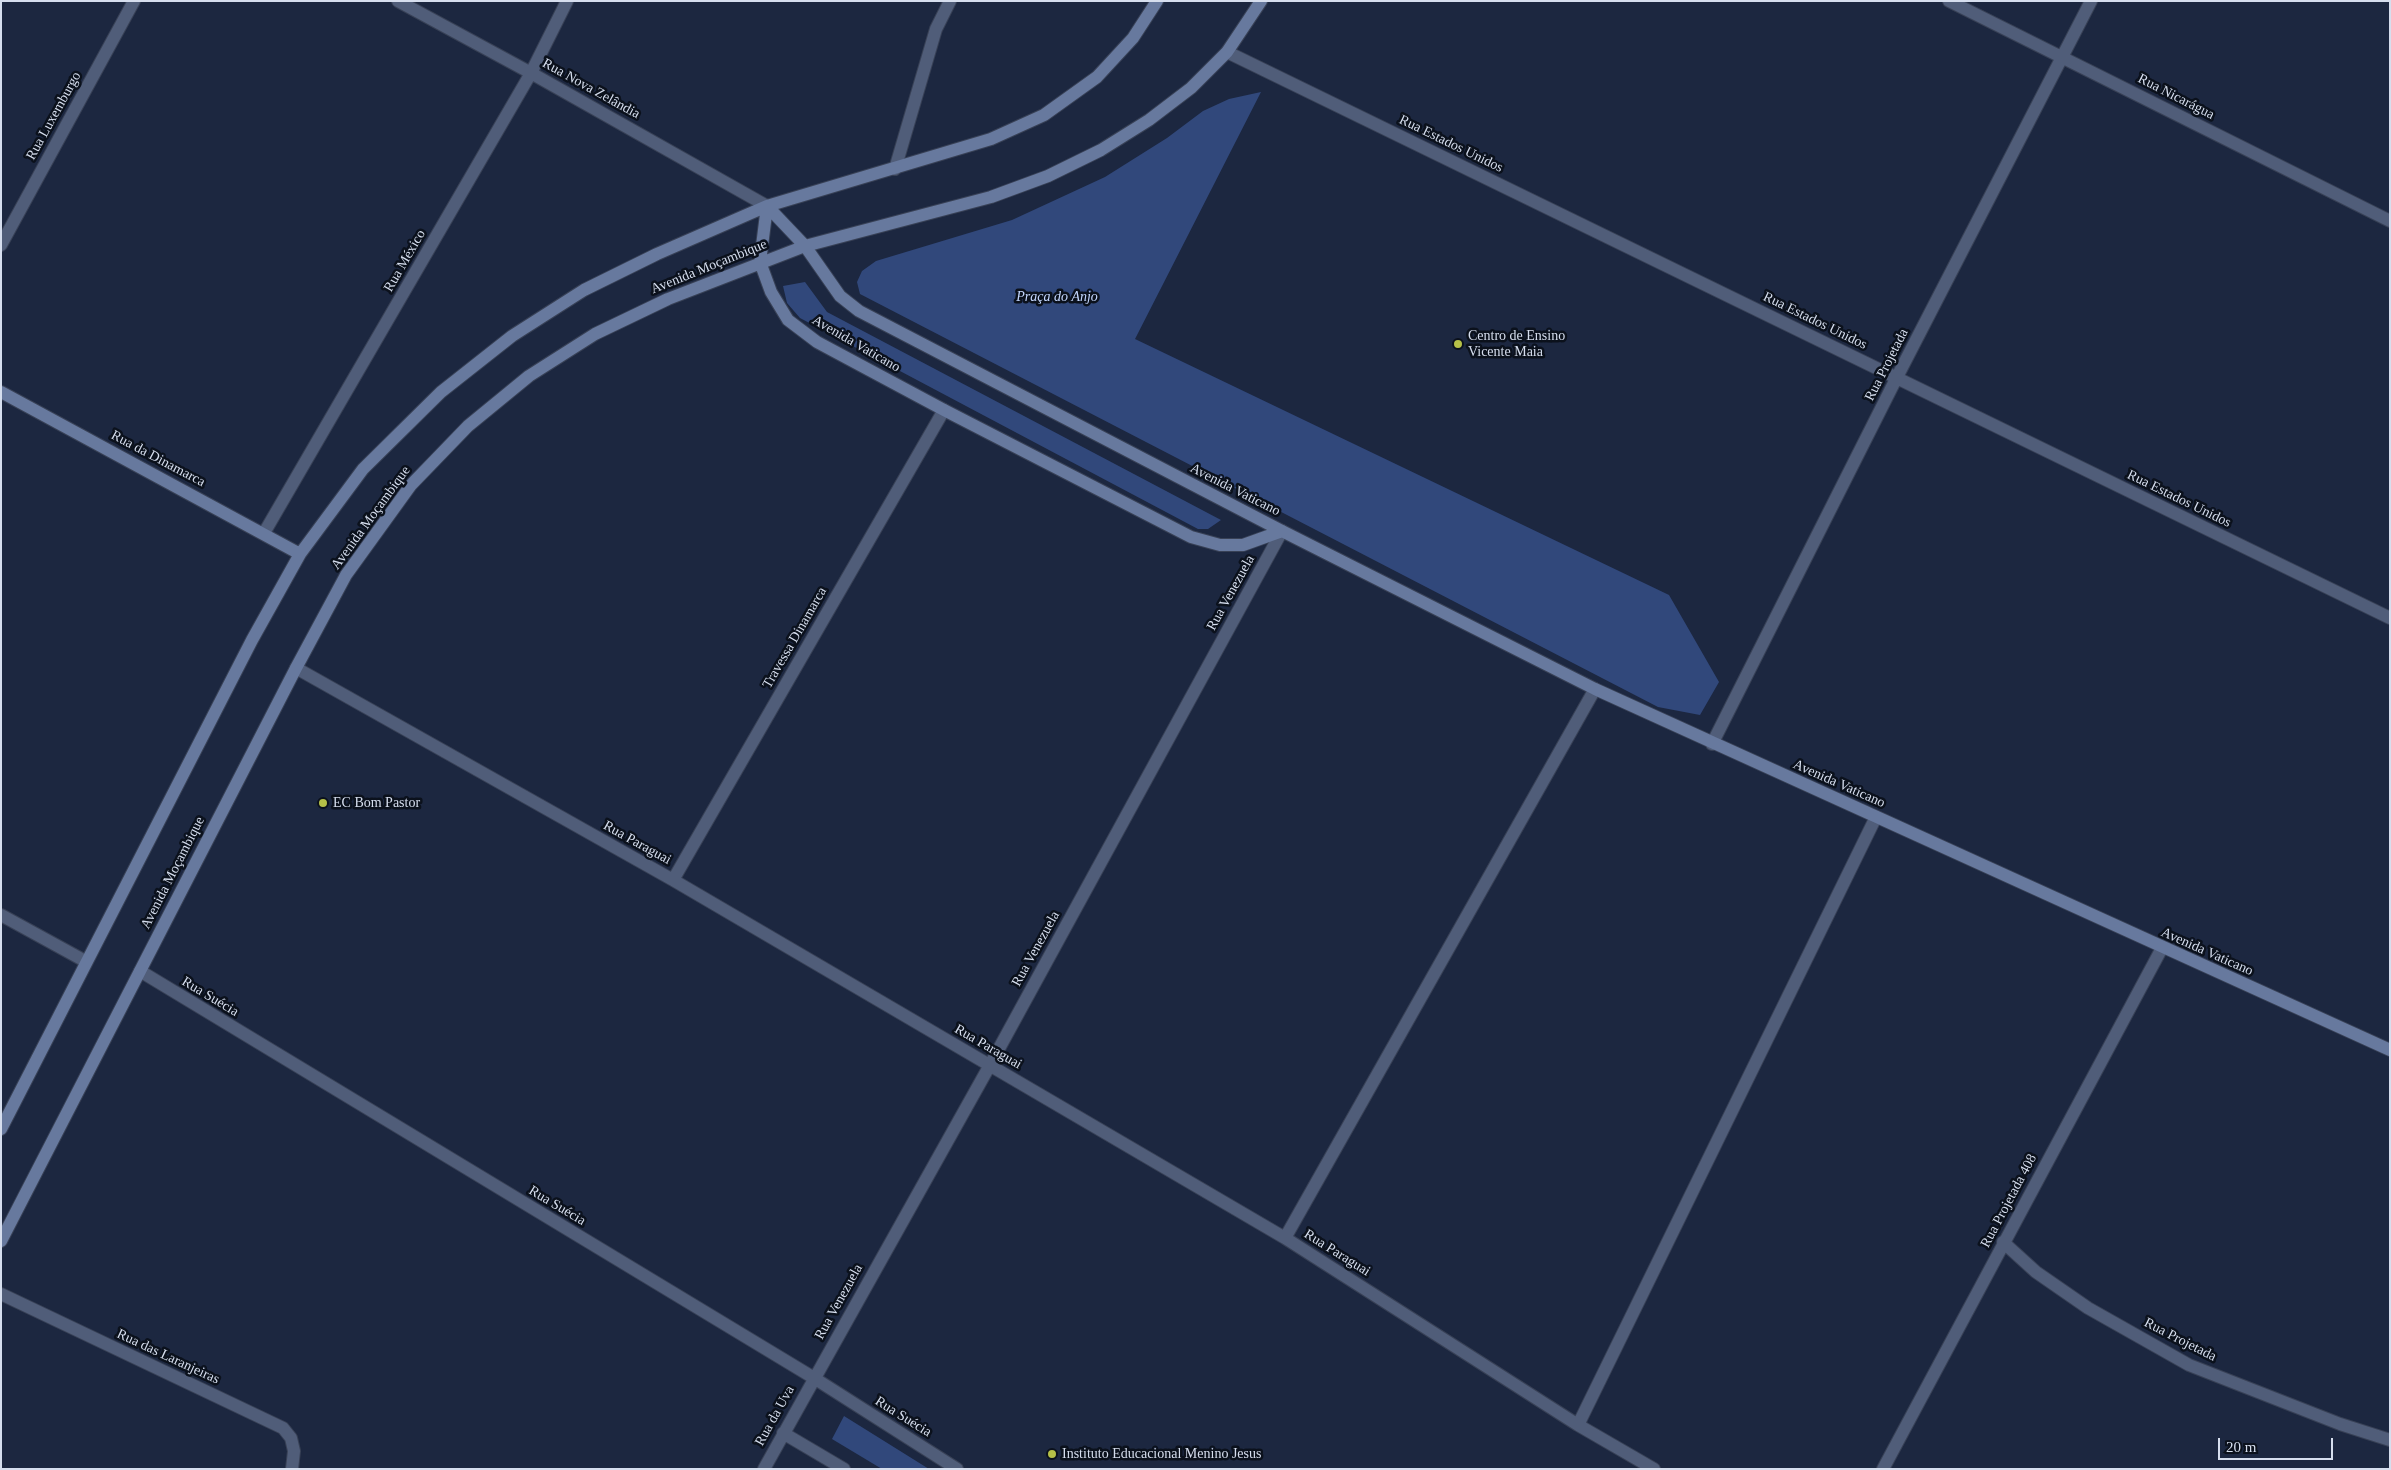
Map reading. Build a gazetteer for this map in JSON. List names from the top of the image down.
{
  "streets": {
    "main road": ["Avenida Moçambique", "Avenida Vaticano", "Rua da Dinamarca"],
    "street": [
      "Rua Nova Zelândia",
      "Rua Nicarágua",
      "Rua Luxemburgo",
      "Rua Estados Unidos",
      "Rua México",
      "Rua Projetada",
      "Rua Venezuela",
      "Travessa Dinamarca",
      "Rua Paraguai",
      "Rua Suécia",
      "Rua Projetada 408",
      "Rua das Laranjeiras",
      "Rua da Uva"
    ]
  },
  "crossings": [
    ["Rua Nova Zelândia", "Rua México"],
    ["Rua Nova Zelândia", "Avenida Vaticano"],
    ["Rua Nicarágua", "Rua Projetada"],
    ["Rua Estados Unidos", "Avenida Moçambique"],
    ["Rua Estados Unidos", "Rua Projetada"],
    ["Rua México", "Rua da Dinamarca"],
    ["Avenida Moçambique", "Avenida Vaticano"],
    ["Avenida Moçambique", "Rua Paraguai"],
    ["Avenida Moçambique", "Rua Suécia"],
    ["Avenida Vaticano", "Rua Projetada"],
    ["Avenida Vaticano", "Rua Venezuela"],
    ["Avenida Vaticano", "Travessa Dinamarca"],
    ["Avenida Vaticano", "Rua Projetada 408"],
    ["Rua Projetada", "Rua Projetada 408"],
    ["Rua Venezuela", "Rua Paraguai"],
    ["Rua Venezuela", "Rua Suécia"],
    ["Rua Venezuela", "Rua da Uva"],
    ["Travessa Dinamarca", "Rua Paraguai"],
    ["Rua Suécia", "Rua da Uva"]
  ],
  "parks": ["Praça do Anjo"],
  "places": ["Centro de Ensino Vicente Maia", "EC Bom Pastor", "Instituto Educacional Menino Jesus"],
  "scale_bar": "20 m"
}
